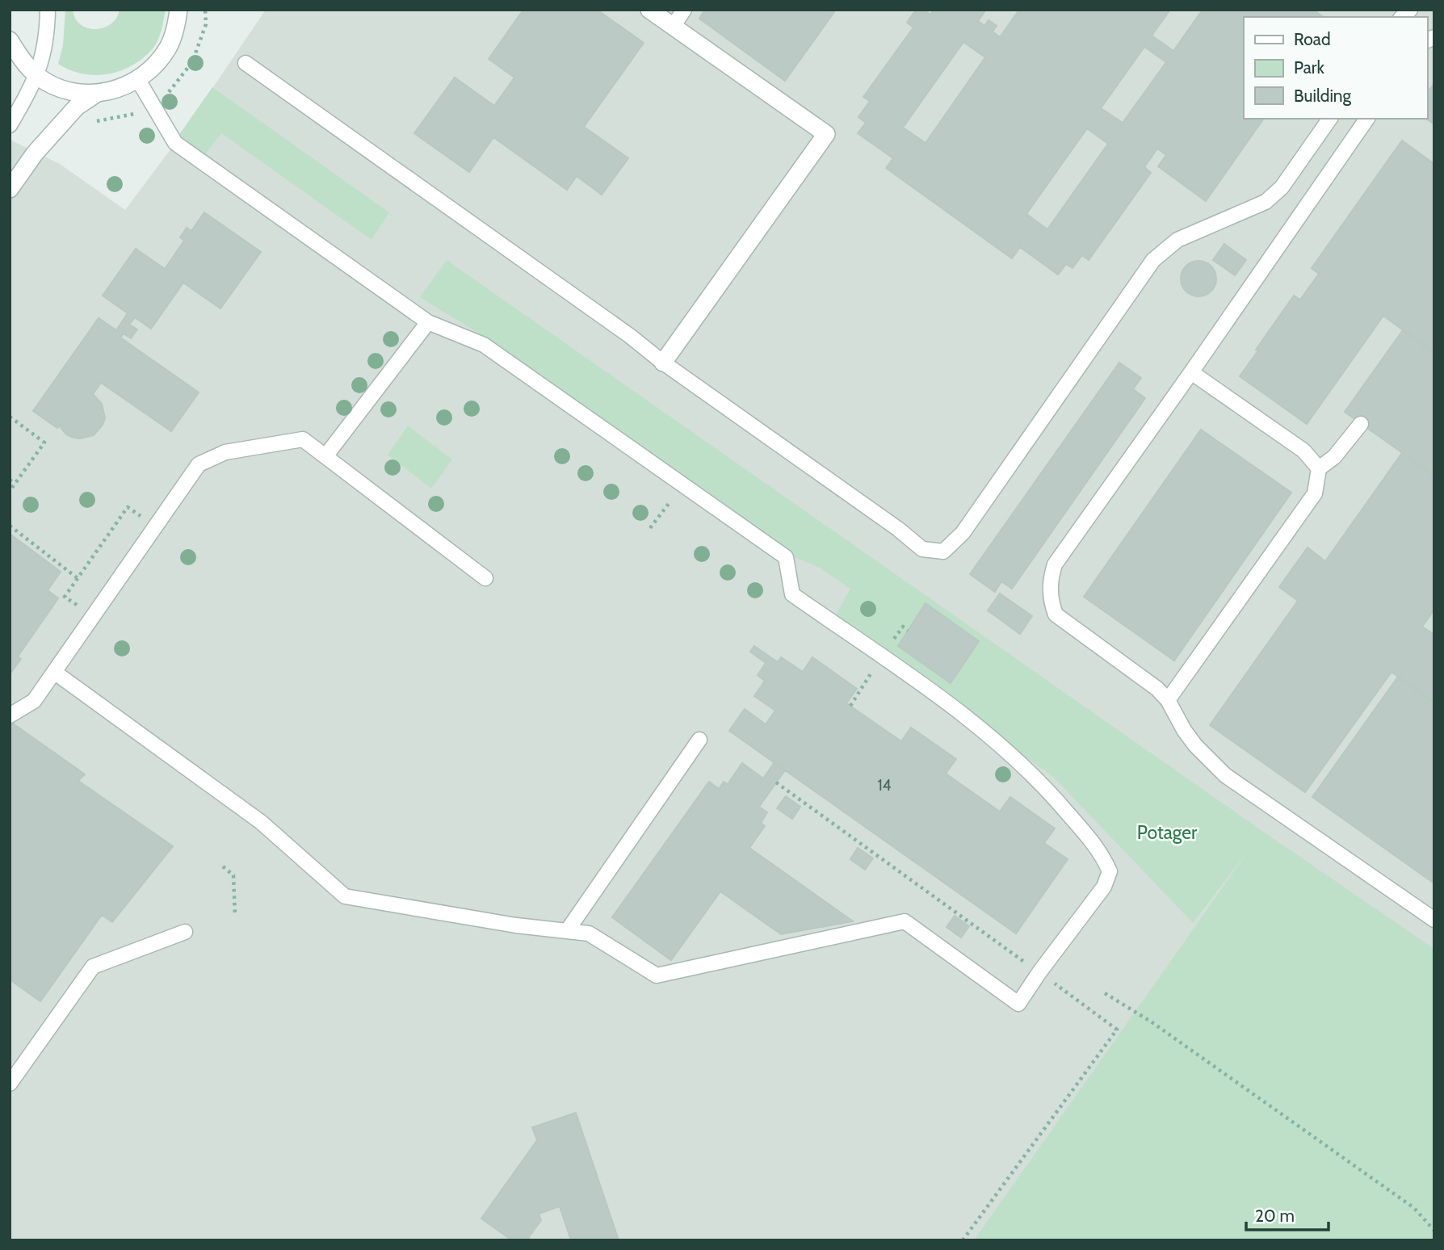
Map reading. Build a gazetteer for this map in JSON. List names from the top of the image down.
{
  "parks": ["Potager"],
  "house_numbers": ["14"],
  "legend": ["Road", "Park", "Building"],
  "scale_bar": "20 m"
}
